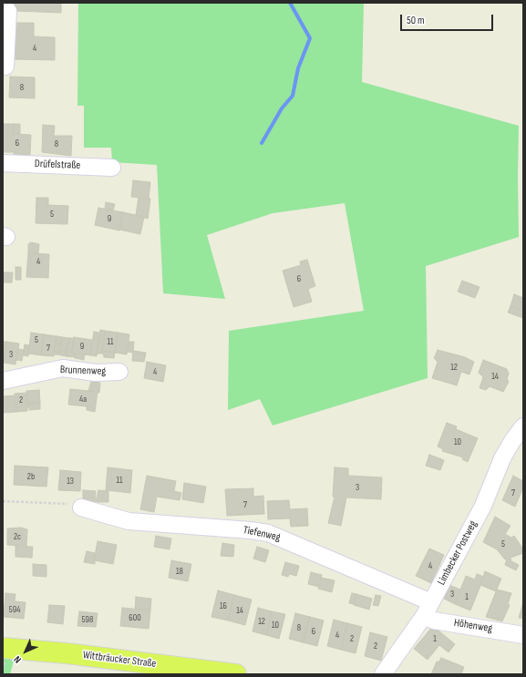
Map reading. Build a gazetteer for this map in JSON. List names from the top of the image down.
{
  "streets": {
    "main road": ["Wittbräucker Straße"],
    "street": [
      "Drüfelstraße",
      "Brunnenweg",
      "Tiefenweg",
      "Limbecker Postweg",
      "Höhenweg"
    ]
  },
  "crossings": [
    ["Tiefenweg", "Limbecker Postweg"],
    ["Tiefenweg", "Höhenweg"],
    ["Limbecker Postweg", "Höhenweg"]
  ],
  "house_numbers": [
    "4",
    "8",
    "6",
    "8",
    "5",
    "9",
    "4",
    "6",
    "5",
    "11",
    "9",
    "7",
    "3",
    "12",
    "4",
    "14",
    "4a",
    "2",
    "10",
    "2b",
    "11",
    "13",
    "3",
    "7",
    "7",
    "2c",
    "5",
    "4",
    "18",
    "3",
    "1",
    "16",
    "594",
    "14",
    "600",
    "598",
    "12",
    "10",
    "8",
    "6",
    "4",
    "2",
    "1",
    "2"
  ],
  "scale_bar": "50 m",
  "north": "bottom left"
}
